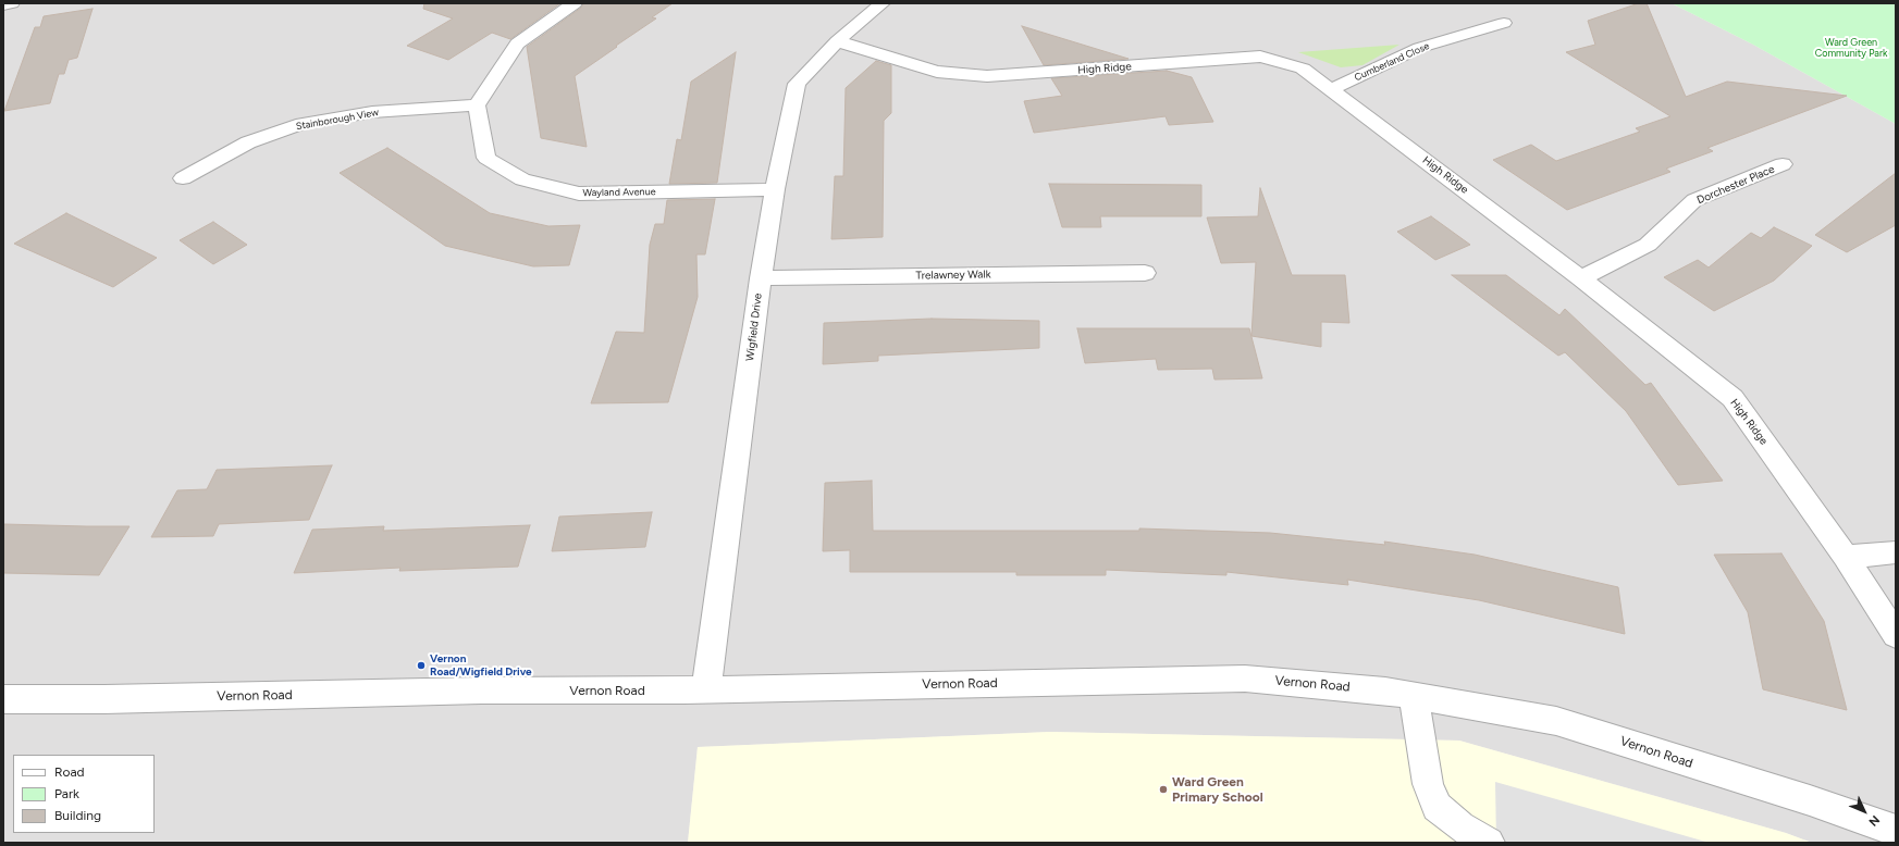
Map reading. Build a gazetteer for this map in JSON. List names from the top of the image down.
{
  "streets": {
    "street": [
      "Cumberland Close",
      "High Ridge",
      "Stainborough View",
      "Dorchester Place",
      "Wayland Avenue",
      "Trelawney Walk",
      "Wigfield Drive",
      "Vernon Road"
    ]
  },
  "crossings": [
    ["Cumberland Close", "High Ridge"],
    ["High Ridge", "Dorchester Place"],
    ["High Ridge", "Wigfield Drive"],
    ["Stainborough View", "Wayland Avenue"],
    ["Wayland Avenue", "Wigfield Drive"],
    ["Trelawney Walk", "Wigfield Drive"],
    ["Wigfield Drive", "Vernon Road"]
  ],
  "parks": ["Ward Green Community Park"],
  "places": ["Vernon Road/Wigfield Drive", "Ward Green Primary School"],
  "legend": ["Road", "Park", "Building"],
  "north": "bottom right"
}
